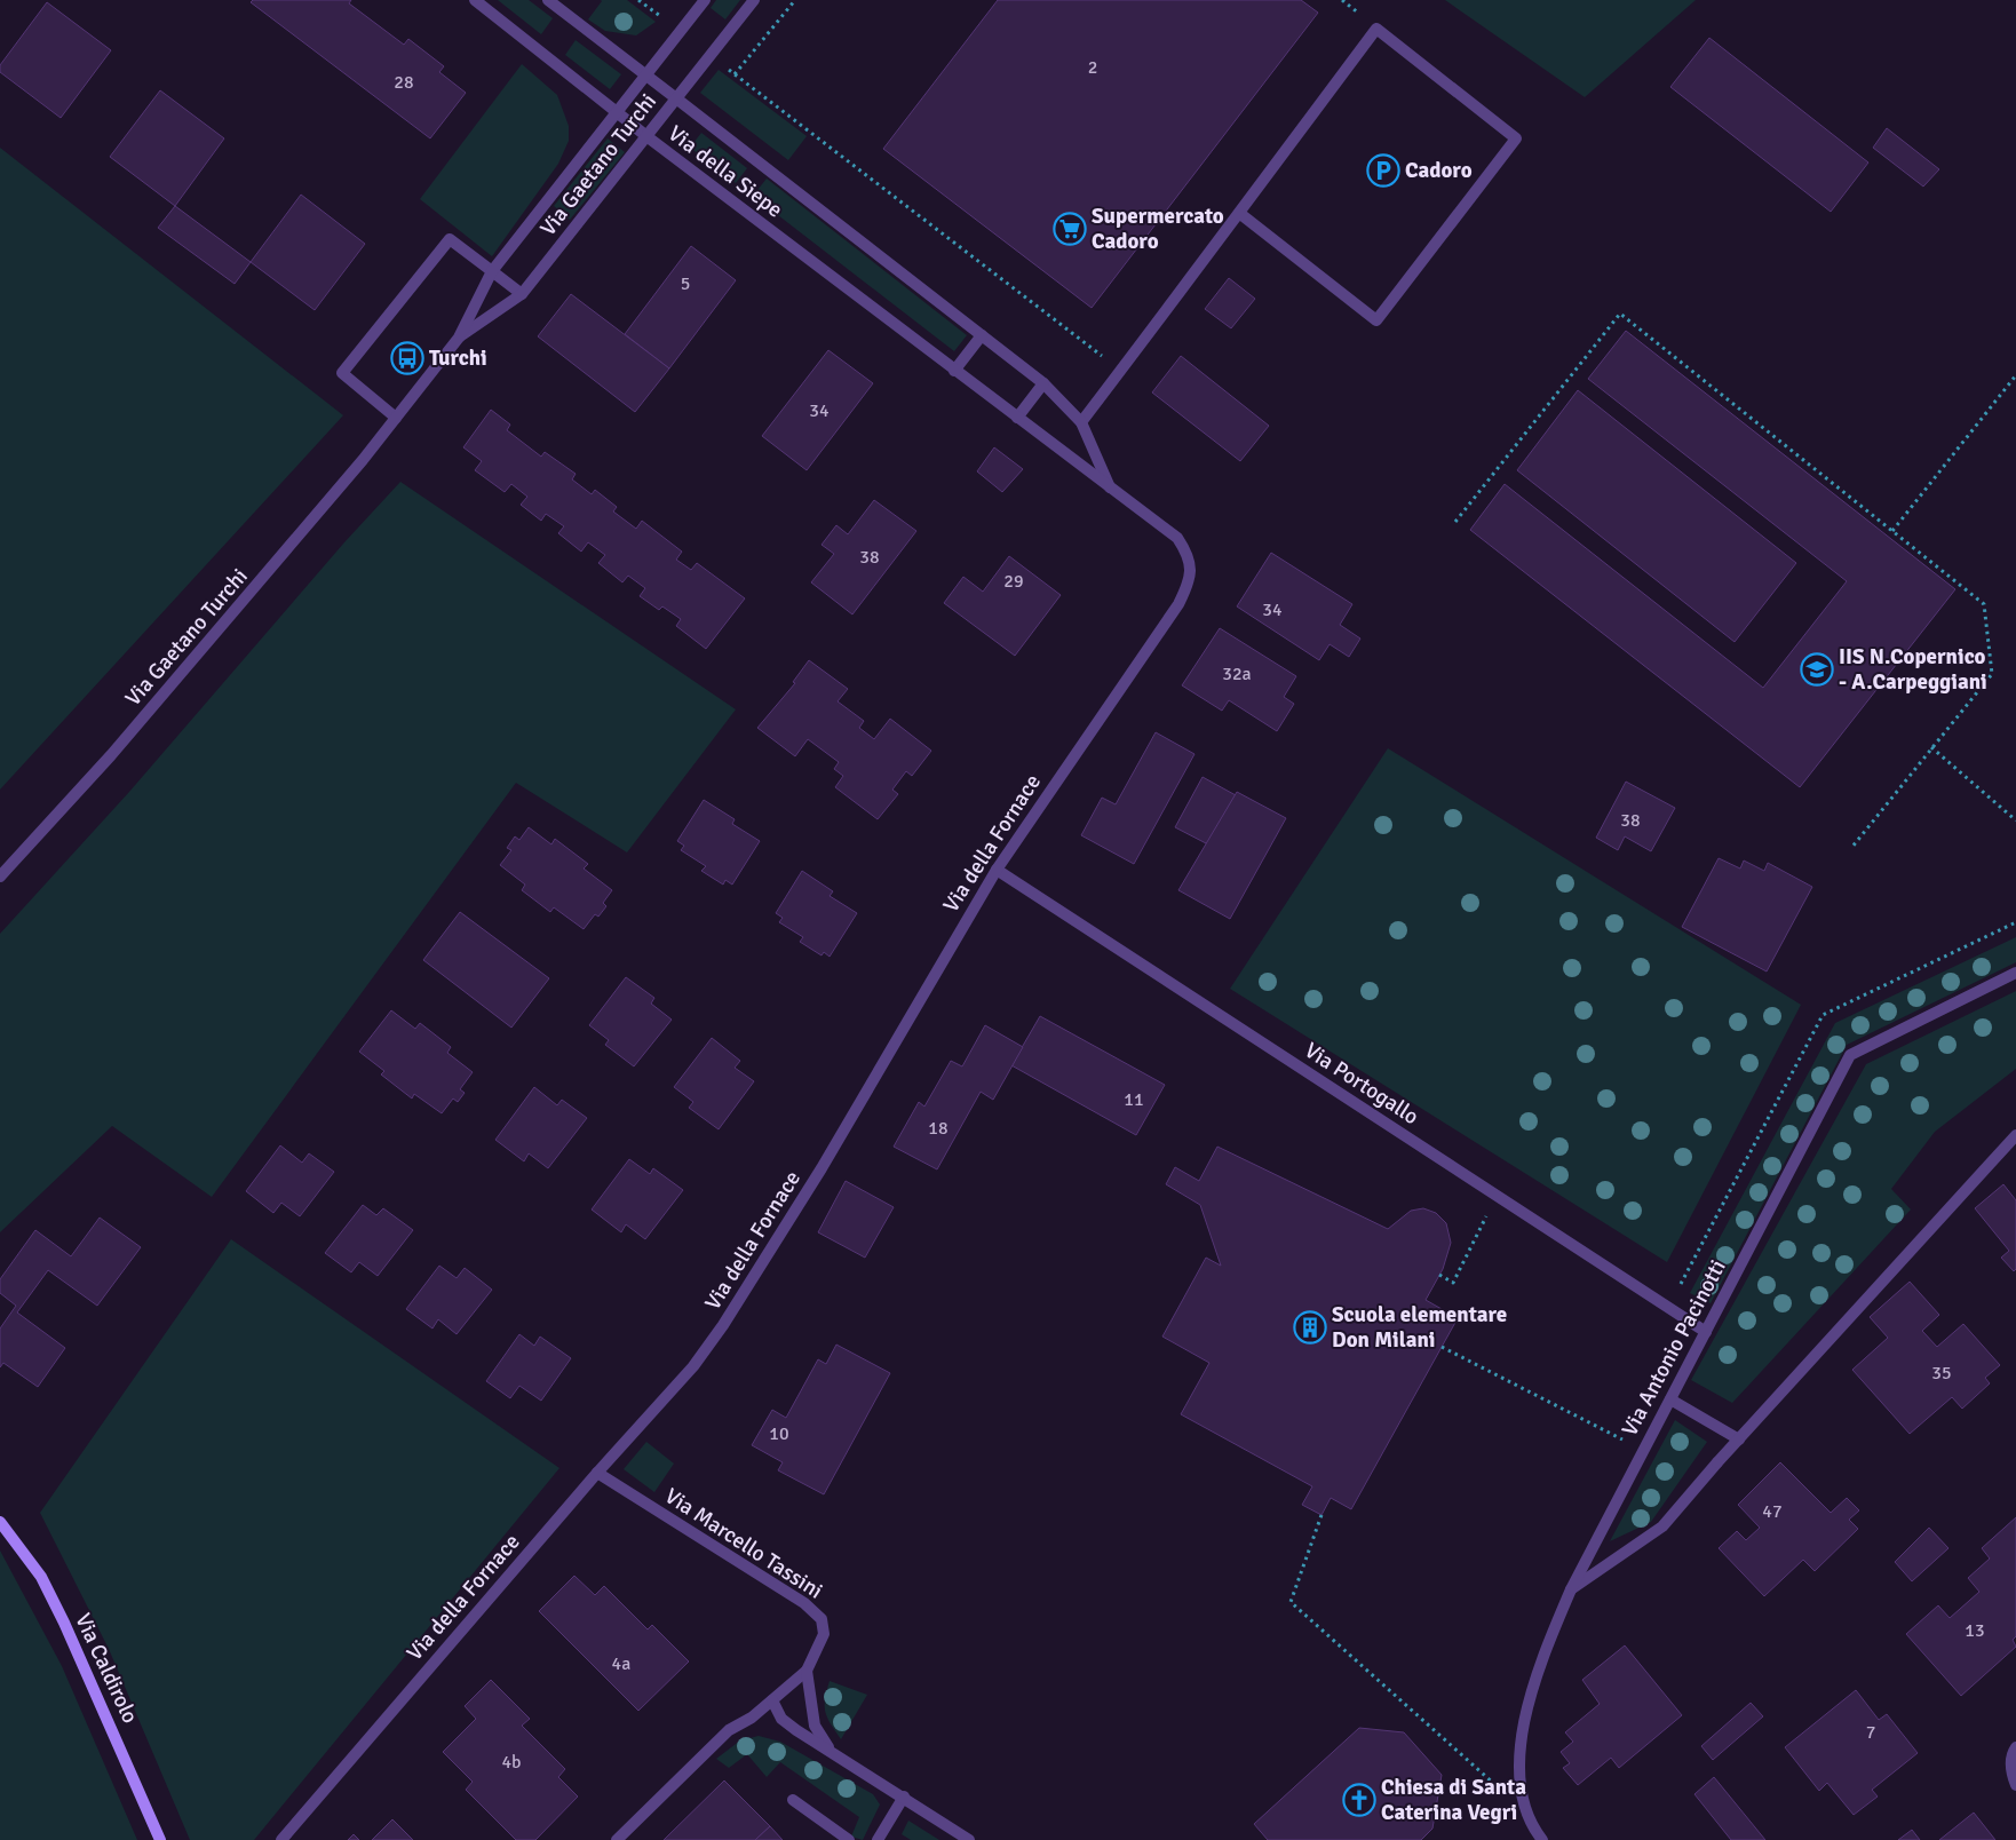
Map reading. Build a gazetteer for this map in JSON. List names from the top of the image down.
{
  "streets": {
    "main road": ["Via Caldirolo"],
    "street": [
      "Via Gaetano Turchi",
      "Via della Siepe",
      "Via della Fornace",
      "Via Portogallo",
      "Via Antonio Pacinotti",
      "Via Marcello Tassini"
    ]
  },
  "crossings": [
    ["Via Gaetano Turchi", "Via della Siepe"],
    ["Via della Siepe", "Via della Fornace"],
    ["Via della Fornace", "Via Portogallo"],
    ["Via della Fornace", "Via Marcello Tassini"],
    ["Via Portogallo", "Via Antonio Pacinotti"]
  ],
  "places": {
    "parking": ["Cadoro"],
    "supermarket": ["Supermercato Cadoro"],
    "bus stop": ["Turchi"],
    "school or university": ["IIS N.Copernico - A.Carpeggiani"],
    "building": ["Scuola elementare Don Milani"],
    "church": ["Chiesa di Santa Caterina Vegri"]
  },
  "house_numbers": [
    "2",
    "28",
    "5",
    "34",
    "38",
    "29",
    "34",
    "32a",
    "38",
    "11",
    "18",
    "35",
    "10",
    "47",
    "13",
    "4a",
    "7",
    "4b"
  ]
}
